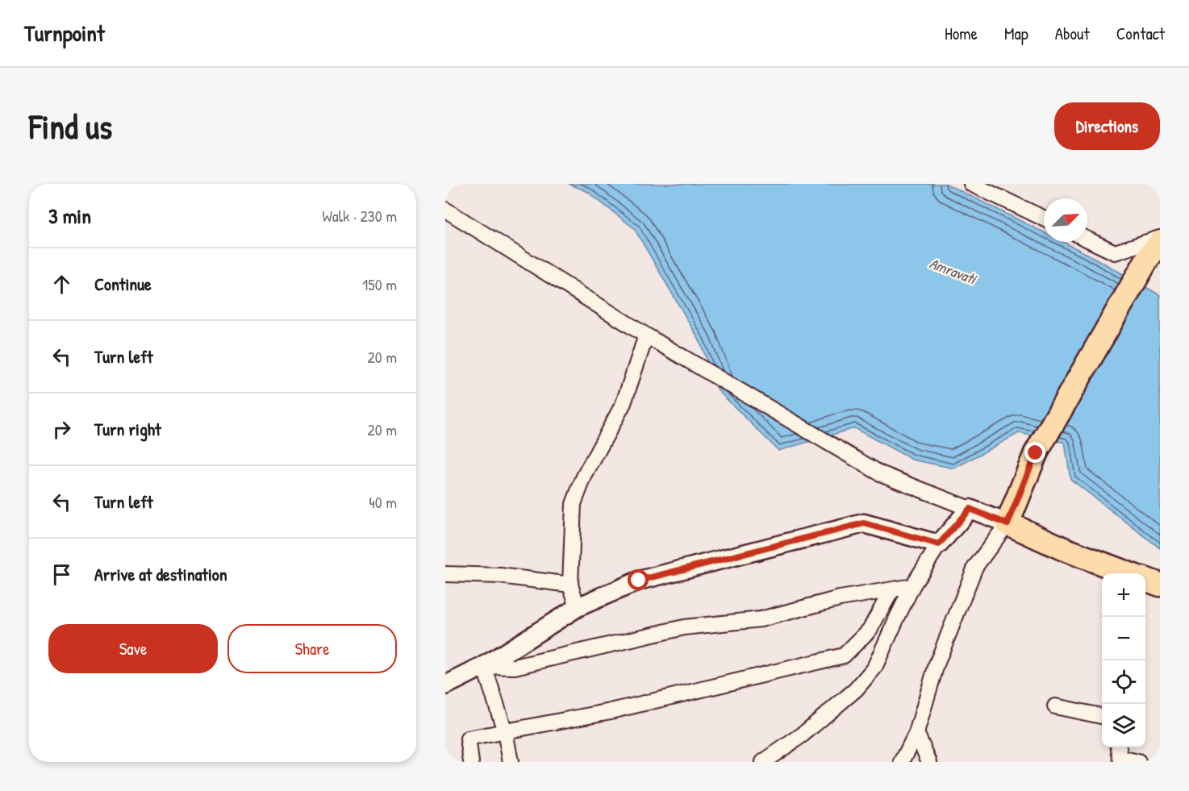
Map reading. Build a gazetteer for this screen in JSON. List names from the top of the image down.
{
  "water": ["Amravati"],
  "north": "top right",
  "page": {
    "header": "Turnpoint",
    "nav": [
      "Home",
      "Map",
      "About",
      "Contact"
    ],
    "buttons": [
      "Directions",
      ["Save", "Share"]
    ],
    "title": "Find us",
    "heading": ["3 min", "Walk · 230 m"],
    "list": [
      ["Continue", "150 m"],
      ["Turn left", "20 m"],
      ["Turn right", "20 m"],
      ["Turn left", "40 m"],
      "Arrive at destination"
    ],
    "map_buttons": ["+", "−"]
  }
}
